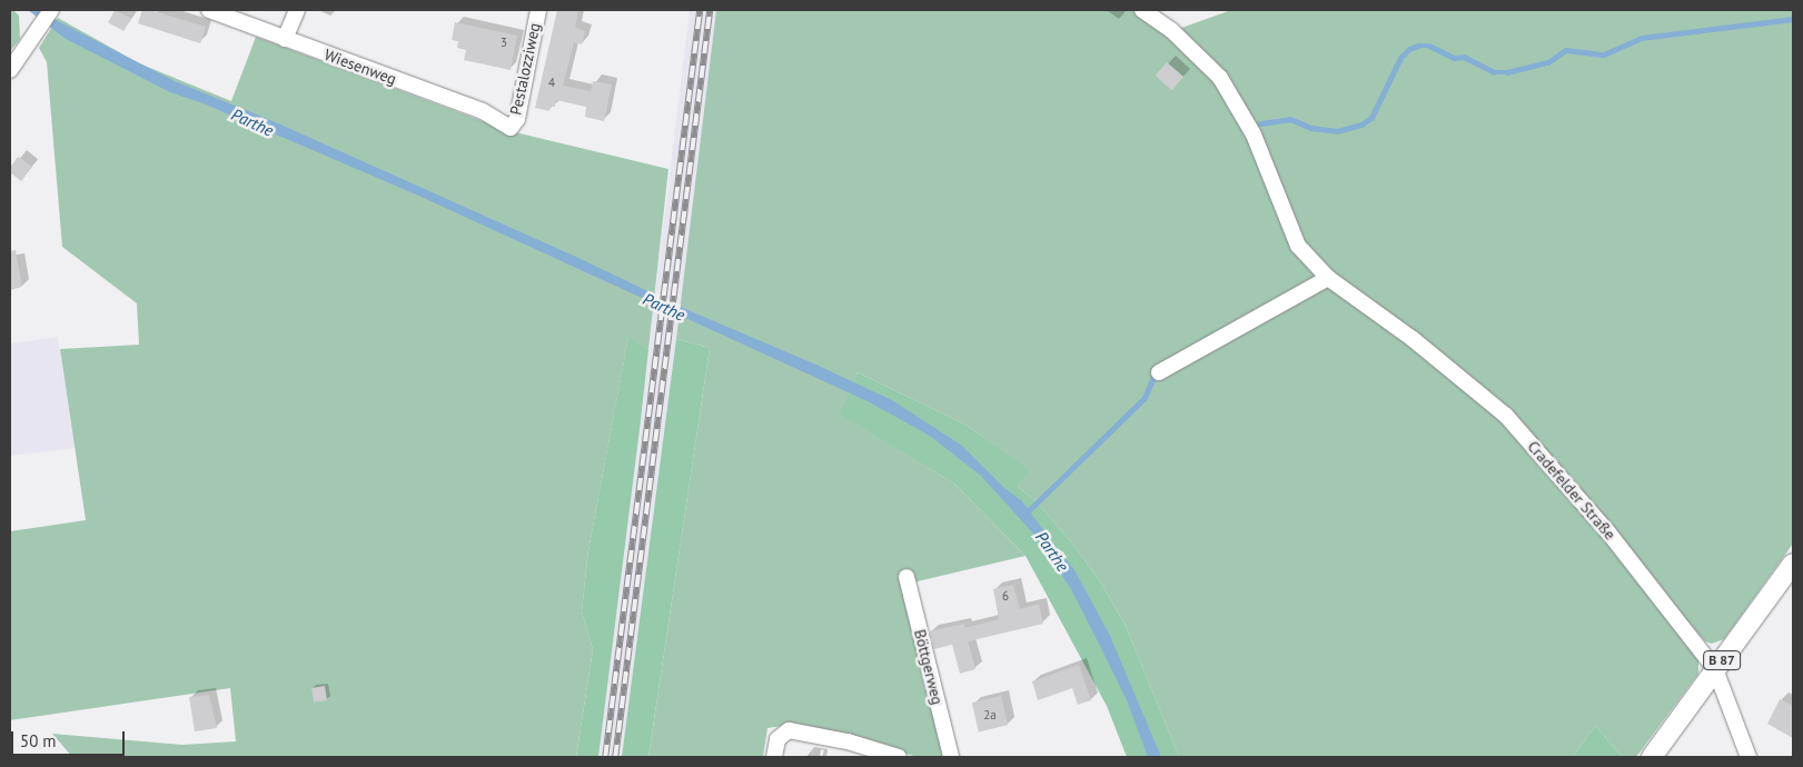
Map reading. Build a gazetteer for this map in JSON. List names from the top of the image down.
{
  "streets": {
    "main road": ["B 87"],
    "street": [
      "Wiesenweg",
      "Pestalozziweg",
      "Cradefelder Straße",
      "Böttgerweg"
    ]
  },
  "crossings": [
    ["Wiesenweg", "Pestalozziweg"],
    ["Cradefelder Straße", "B 87"]
  ],
  "water": ["Parthe"],
  "house_numbers": [
    "3",
    "4",
    "6",
    "2a"
  ],
  "scale_bar": "50 m"
}
